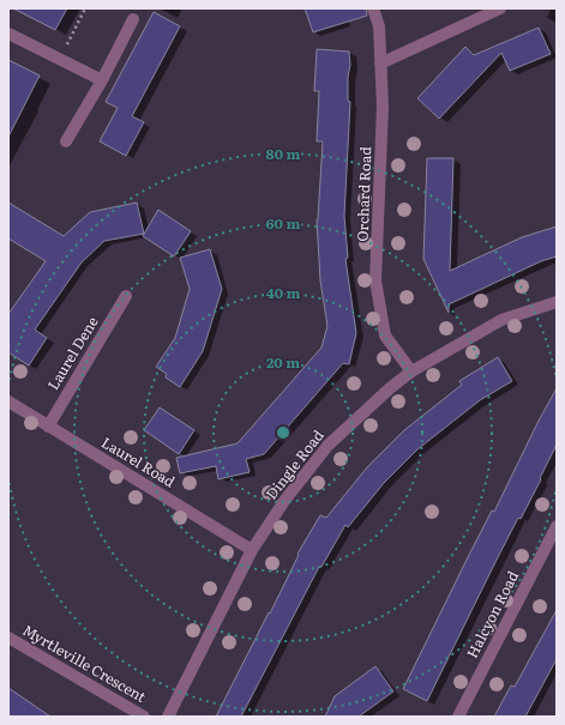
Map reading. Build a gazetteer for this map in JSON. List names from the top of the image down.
{
  "streets": {
    "street": [
      "Orchard Road",
      "Laurel Dene",
      "Laurel Road",
      "Dingle Road",
      "Halcyon Road",
      "Myrtleville Crescent"
    ]
  },
  "crossings": [
    ["Orchard Road", "Dingle Road"],
    ["Laurel Dene", "Laurel Road"],
    ["Laurel Road", "Dingle Road"]
  ],
  "rings": [
    "80 m",
    "60 m",
    "40 m",
    "20 m"
  ]
}
